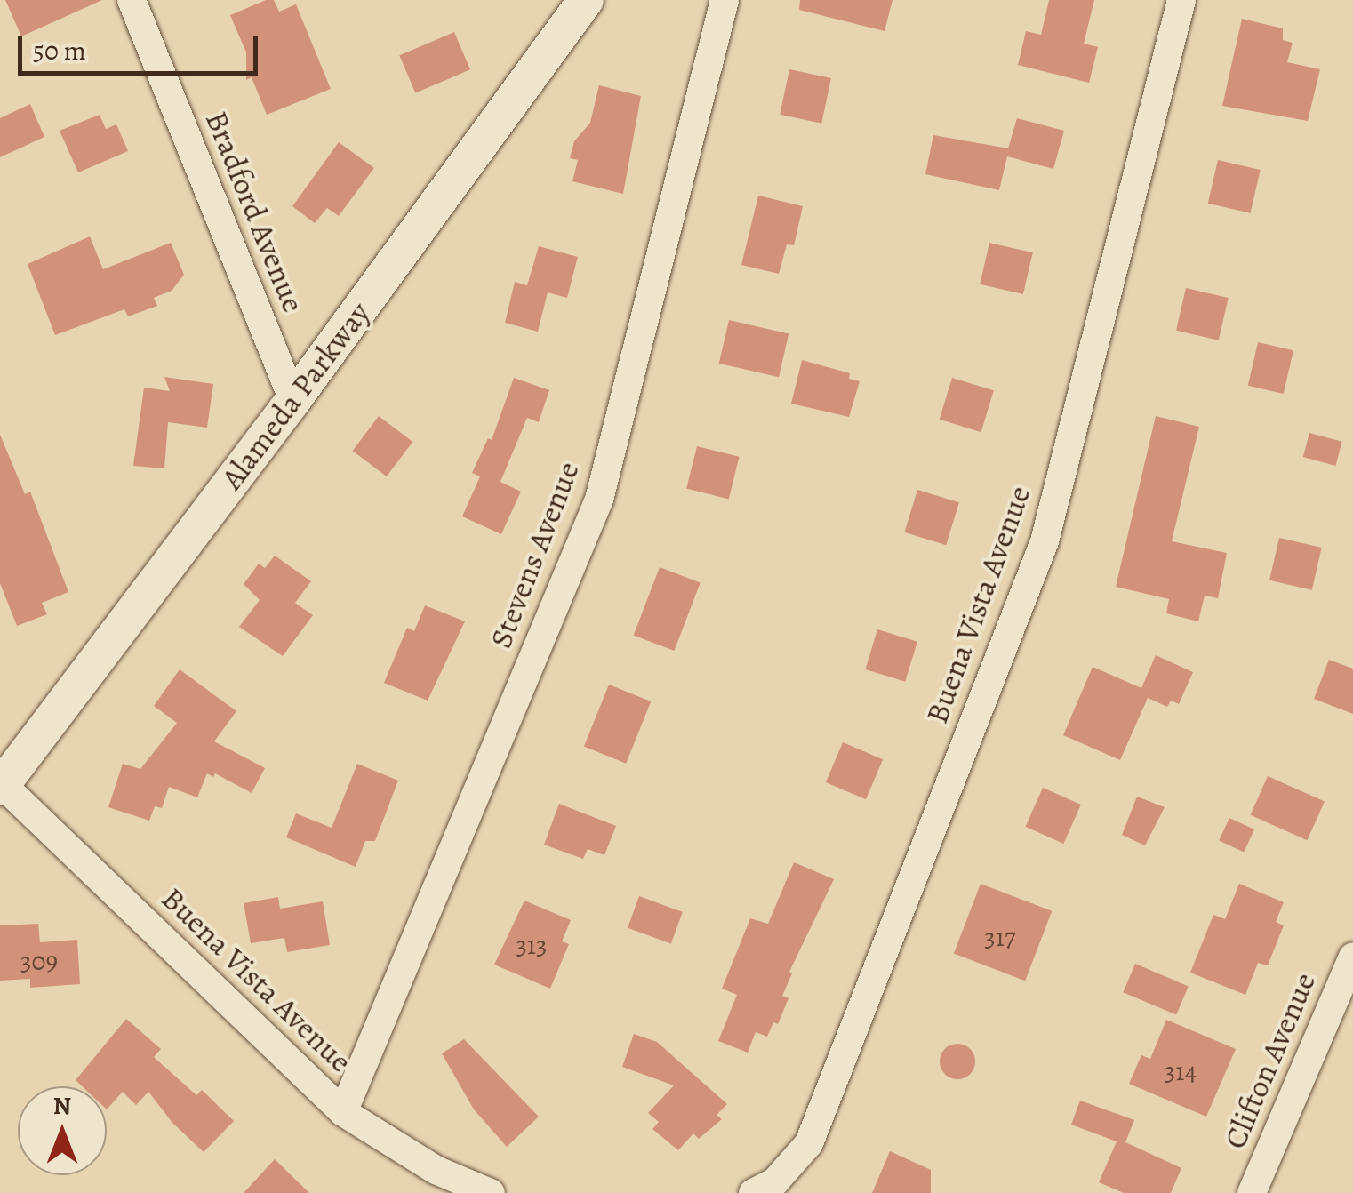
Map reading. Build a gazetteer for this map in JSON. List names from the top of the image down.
{
  "streets": {
    "street": [
      "Bradford Avenue",
      "Alameda Parkway",
      "Stevens Avenue",
      "Buena Vista Avenue",
      "Clifton Avenue"
    ]
  },
  "crossings": [
    ["Bradford Avenue", "Alameda Parkway"],
    ["Alameda Parkway", "Buena Vista Avenue"],
    ["Stevens Avenue", "Buena Vista Avenue"]
  ],
  "house_numbers": [
    "317",
    "313",
    "309",
    "314"
  ],
  "scale_bar": "50 m",
  "north": "top"
}
